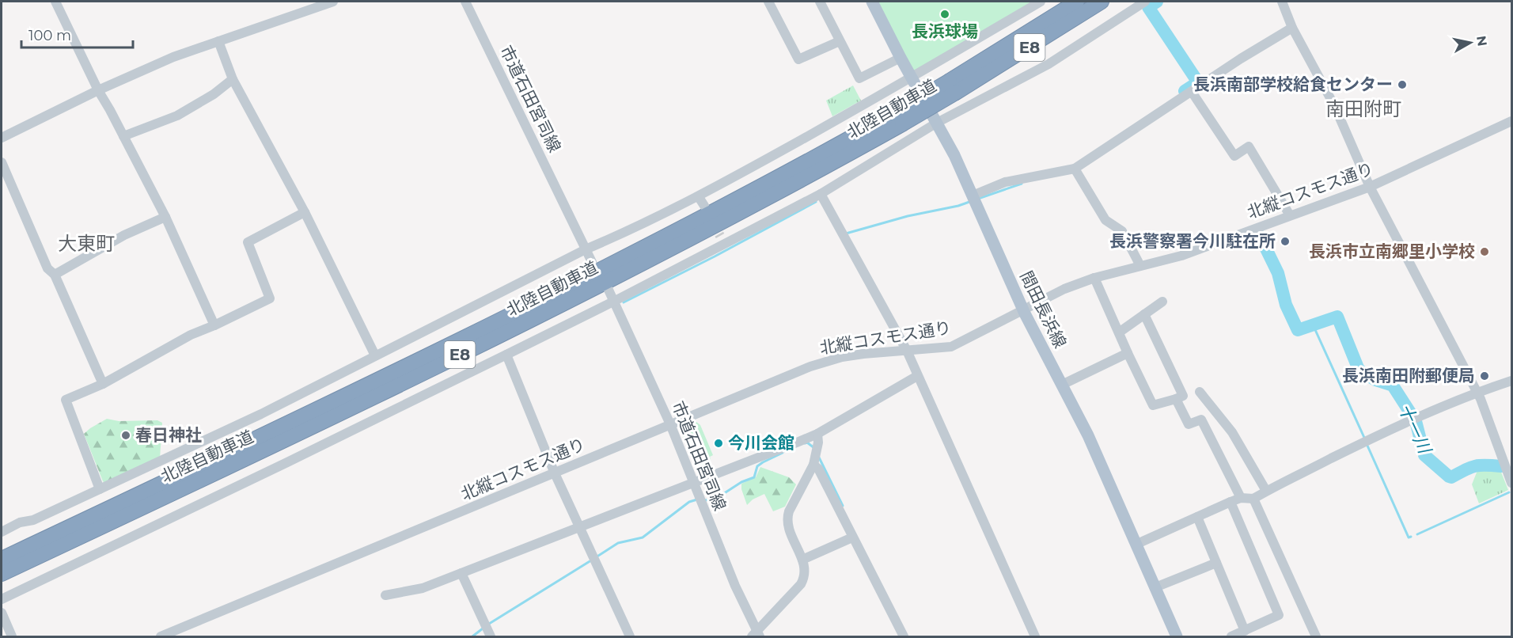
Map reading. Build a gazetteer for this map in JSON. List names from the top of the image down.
{
  "streets": {
    "highway": ["E8", "北陸自動車道"],
    "main road": ["間田長浜線"],
    "street": ["市道石田宮司線", "北縦コスモス通り"]
  },
  "crossings": [
    ["市道石田宮司線", "北縦コスモス通り"],
    ["北縦コスモス通り", "間田長浜線"]
  ],
  "districts": ["南田附町", "大東町"],
  "water": ["十一川"],
  "places": [
    "長浜球場",
    "長浜南部学校給食センター",
    "長浜警察署今川駐在所",
    "長浜市立南郷里小学校",
    "長浜南田附郵便局",
    "春日神社",
    "今川会館"
  ],
  "scale_bar": "100 m",
  "north": "right"
}
